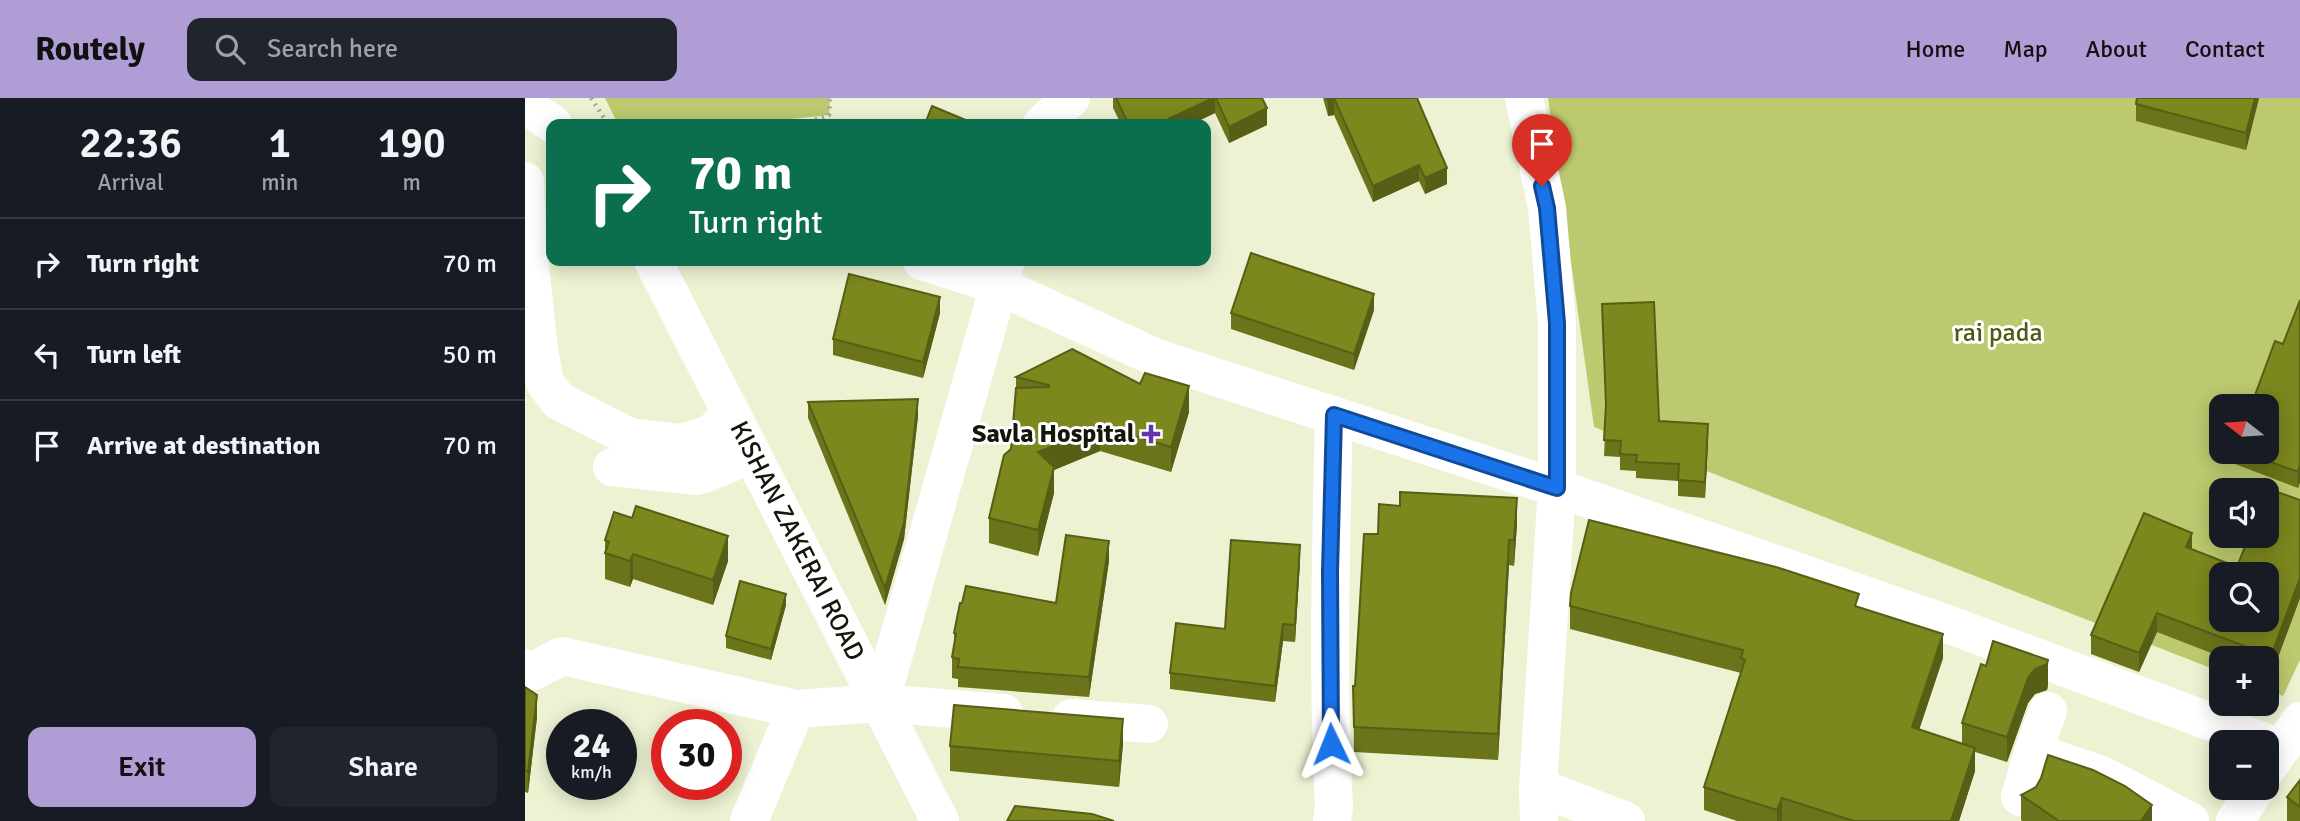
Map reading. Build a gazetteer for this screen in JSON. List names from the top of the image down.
{
  "streets": {
    "street": ["KISHAN ZAKERAI ROAD"]
  },
  "parks": ["rai pada"],
  "places": {
    "health": ["Savla Hospital"]
  },
  "north": "left",
  "page": {
    "header": "Routely",
    "search": "Search here",
    "nav": [
      "Home",
      "Map",
      "About",
      "Contact"
    ],
    "eta": [
      "22:36",
      "Arrival",
      "1",
      "min",
      "190",
      "m"
    ],
    "turn": ["70 m", "Turn right"],
    "list": [
      {
        "name": "Turn right",
        "value": "70 m"
      },
      {
        "name": "Turn left",
        "value": "50 m"
      },
      {
        "name": "Arrive at destination",
        "value": "70 m"
      }
    ],
    "map_buttons": ["+", "−"],
    "speed": "24 km/h",
    "limit": "30",
    "buttons": ["Exit", "Share"]
  }
}
